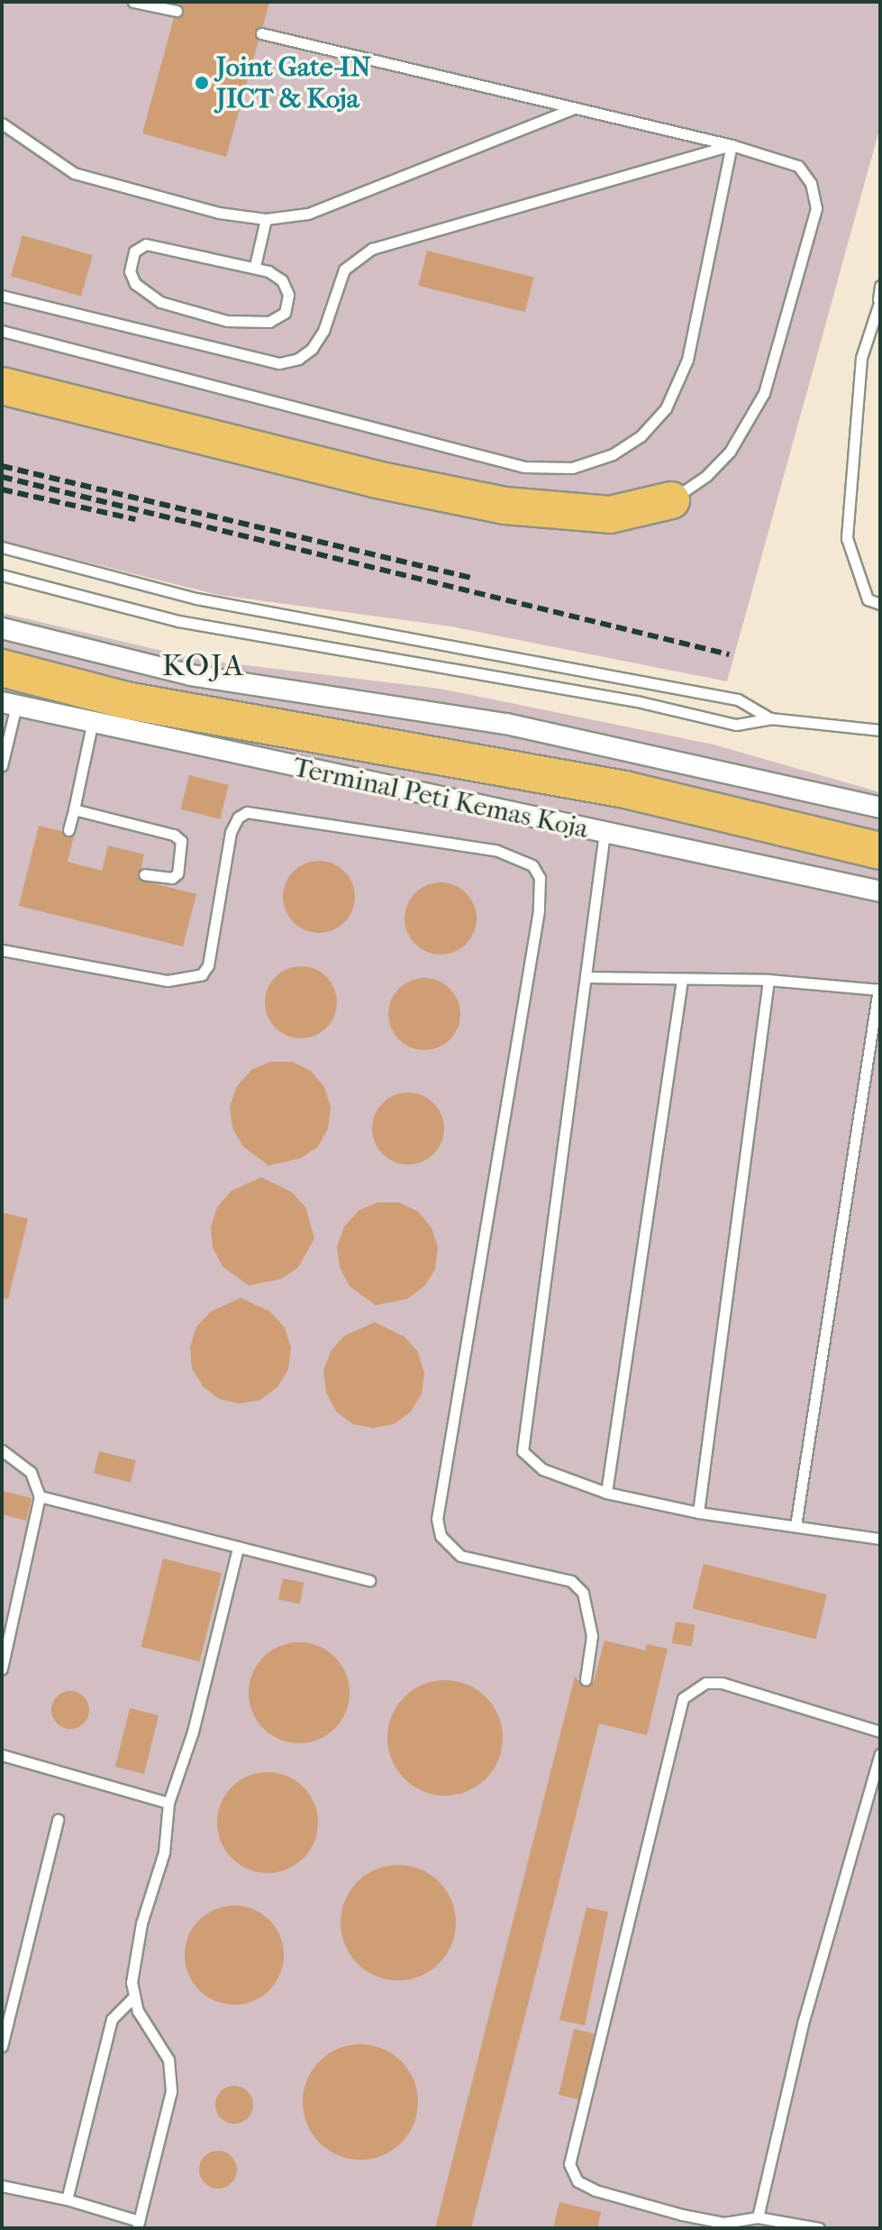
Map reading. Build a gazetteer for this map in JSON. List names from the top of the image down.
{
  "streets": {
    "street": ["Terminal Peti Kemas Koja"]
  },
  "districts": ["KOJA"],
  "places": ["Joint Gate-IN JICT & Koja"]
}
